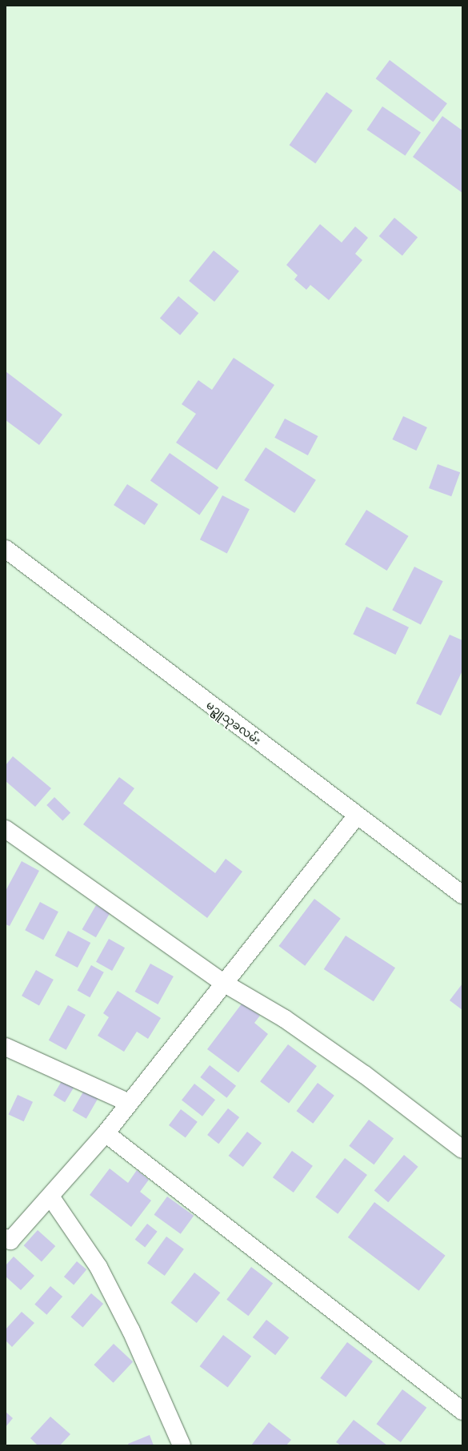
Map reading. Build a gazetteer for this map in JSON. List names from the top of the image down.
{
  "streets": {
    "street": ["မဥ္ဇူသုခလမ်း"]
  }
}
